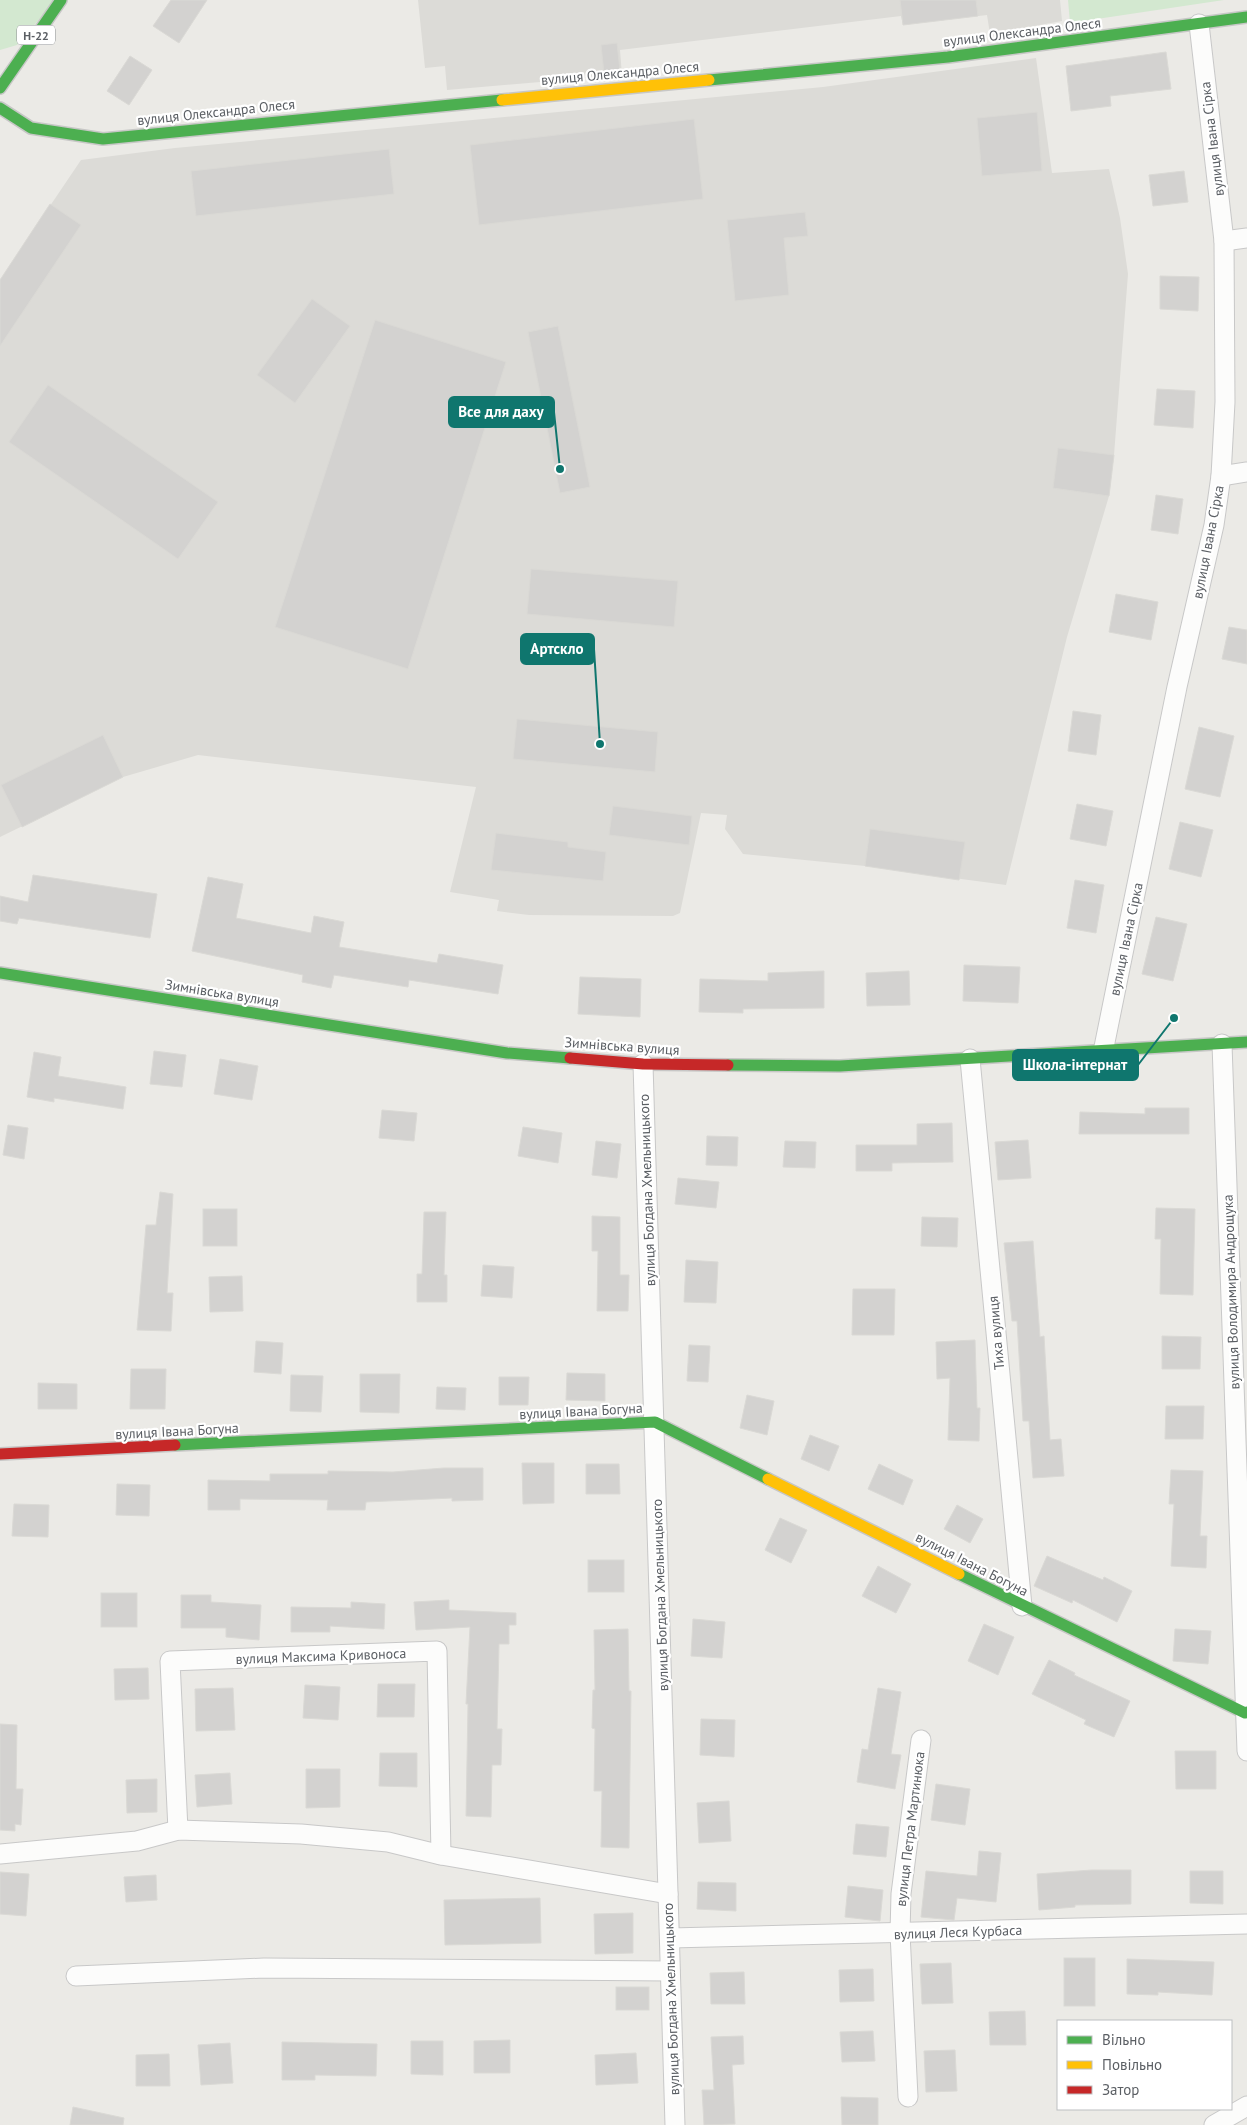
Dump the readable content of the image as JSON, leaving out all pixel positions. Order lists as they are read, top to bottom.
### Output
{
  "streets": {
    "street": [
      "вулиця Олександра Олеся",
      "Н-22",
      "вулиця Івана Сірка",
      "Зимнівська вулиця",
      "вулиця Богдана Хмельницького",
      "вулиця Володимира Андрощука",
      "Тиха вулиця",
      "вулиця Івана Богуна",
      "вулиця Максима Кривоноса",
      "вулиця Петра Мартинюка",
      "вулиця Леся Курбаса"
    ]
  },
  "crossings": [
    ["вулиця Олександра Олеся", "вулиця Івана Сірка"],
    ["вулиця Івана Сірка", "Зимнівська вулиця"],
    ["Зимнівська вулиця", "вулиця Богдана Хмельницького"],
    ["Зимнівська вулиця", "вулиця Володимира Андрощука"],
    ["Зимнівська вулиця", "Тиха вулиця"],
    ["вулиця Богдана Хмельницького", "вулиця Івана Богуна"],
    ["вулиця Богдана Хмельницького", "вулиця Леся Курбаса"],
    ["вулиця Володимира Андрощука", "вулиця Івана Богуна"],
    ["Тиха вулиця", "вулиця Івана Богуна"],
    ["вулиця Петра Мартинюка", "вулиця Леся Курбаса"]
  ],
  "places": ["Все для даху", "Артскло", "Школа-інтернат"],
  "legend": ["Вільно", "Повільно", "Затор"]
}
